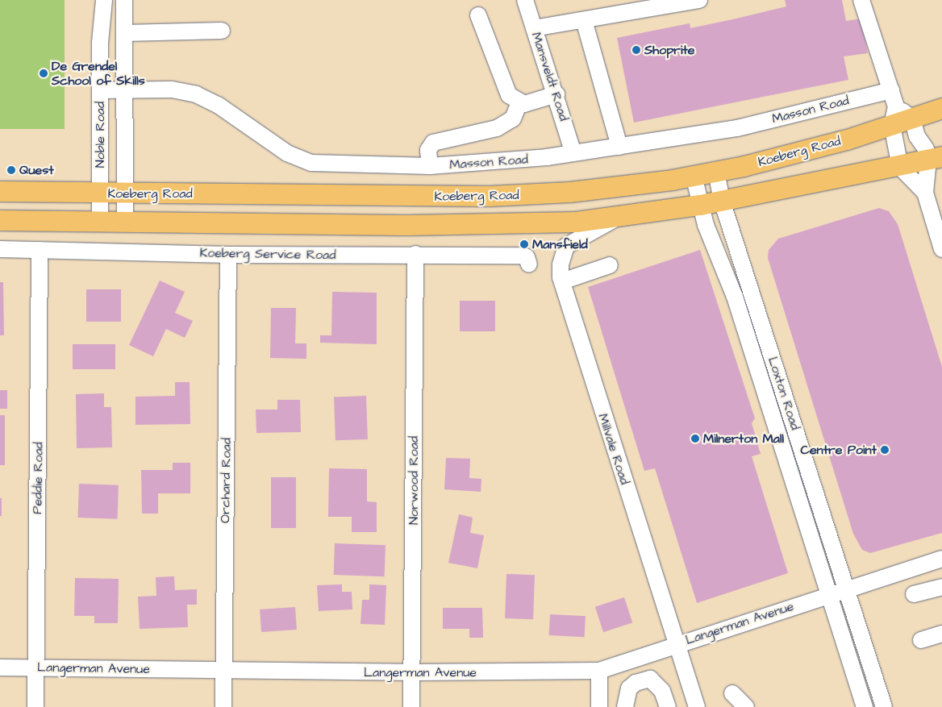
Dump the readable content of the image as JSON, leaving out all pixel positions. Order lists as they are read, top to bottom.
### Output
{
  "streets": {
    "main road": ["Koeberg Road"],
    "street": [
      "Mansveldt Road",
      "Masson Road",
      "Noble Road",
      "Koeberg Service Road",
      "Loxton Road",
      "Millvale Road",
      "Peddie Road",
      "Orchard Road",
      "Norwood Road",
      "Langerman Avenue"
    ]
  },
  "crossings": [
    ["Mansveldt Road", "Masson Road"],
    ["Masson Road", "Noble Road"],
    ["Noble Road", "Koeberg Road"],
    ["Koeberg Road", "Loxton Road"],
    ["Koeberg Service Road", "Peddie Road"],
    ["Koeberg Service Road", "Orchard Road"],
    ["Koeberg Service Road", "Norwood Road"],
    ["Loxton Road", "Langerman Avenue"],
    ["Millvale Road", "Langerman Avenue"],
    ["Peddie Road", "Langerman Avenue"],
    ["Orchard Road", "Langerman Avenue"],
    ["Norwood Road", "Langerman Avenue"]
  ],
  "places": [
    "Shoprite",
    "De Grendel School of Skills",
    "Quest",
    "Mansfield",
    "Milnerton Mall",
    "Centre Point"
  ]
}
